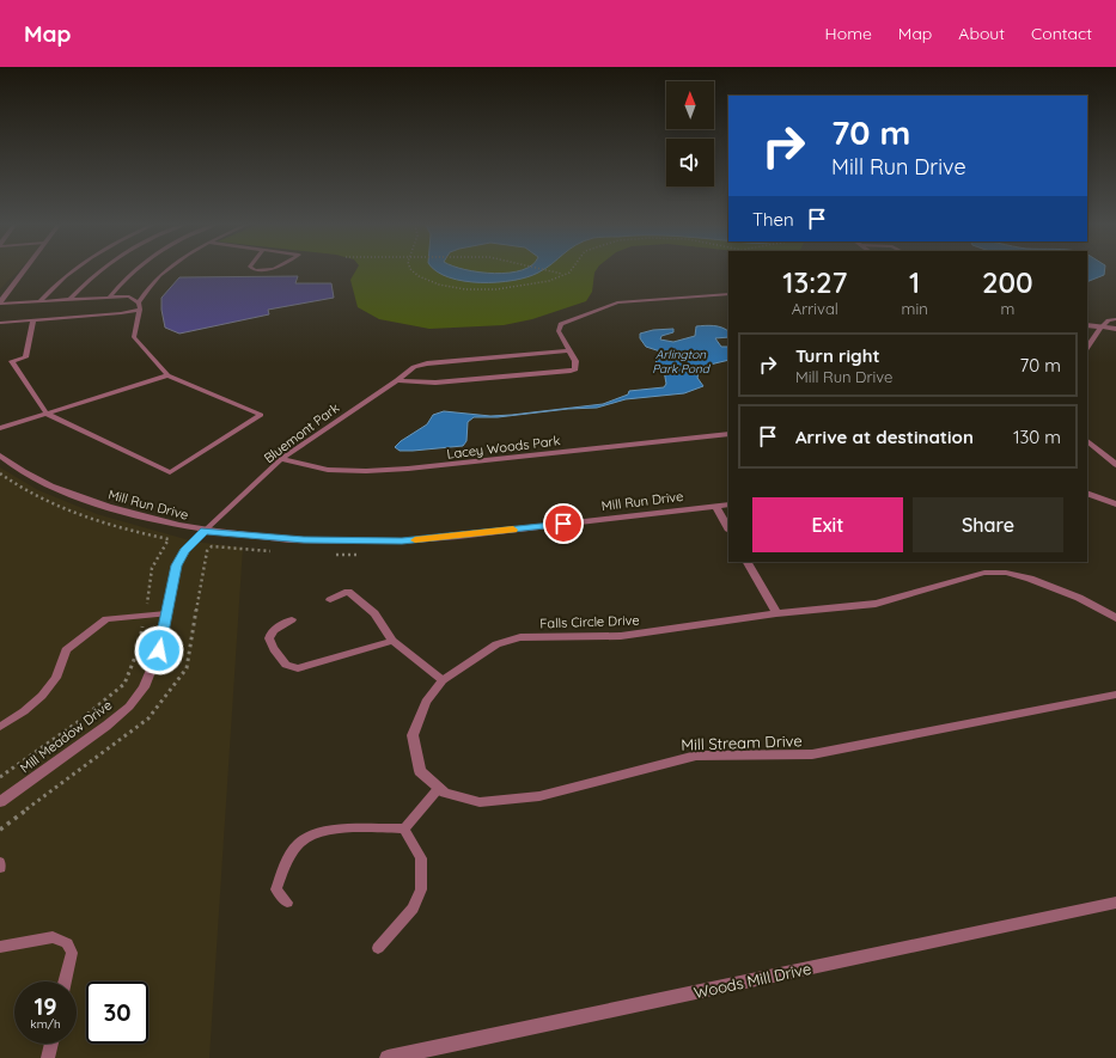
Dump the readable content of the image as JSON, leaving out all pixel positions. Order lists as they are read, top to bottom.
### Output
{
  "streets": {
    "street": [
      "Mill Run Drive",
      "Falls Circle Drive",
      "Mill Meadow Drive",
      "Mill Stream Drive",
      "Woods Mill Drive"
    ],
    "lane": ["Bluemont Park", "Lacey Woods Park"]
  },
  "crossings": [
    ["Bluemont Park", "Lacey Woods Park"],
    ["Bluemont Park", "Mill Run Drive"],
    ["Bluemont Park", "Mill Meadow Drive"],
    ["Mill Run Drive", "Mill Meadow Drive"],
    ["Falls Circle Drive", "Mill Stream Drive"]
  ],
  "water": ["Arlington Park Pond"],
  "north": "top",
  "page": {
    "header": "Map",
    "nav": [
      "Home",
      "Map",
      "About",
      "Contact"
    ],
    "turn": ["70 m", "Mill Run Drive"],
    "then": "Then",
    "eta": [
      "13:27",
      "Arrival",
      "1",
      "min",
      "200",
      "m"
    ],
    "list": [
      {
        "name": "Turn right",
        "note": "Mill Run Drive",
        "value": "70 m"
      },
      {
        "name": "Arrive at destination",
        "value": "130 m"
      }
    ],
    "buttons": ["Exit", "Share"],
    "speed": "19 km/h",
    "limit": "30"
  }
}
